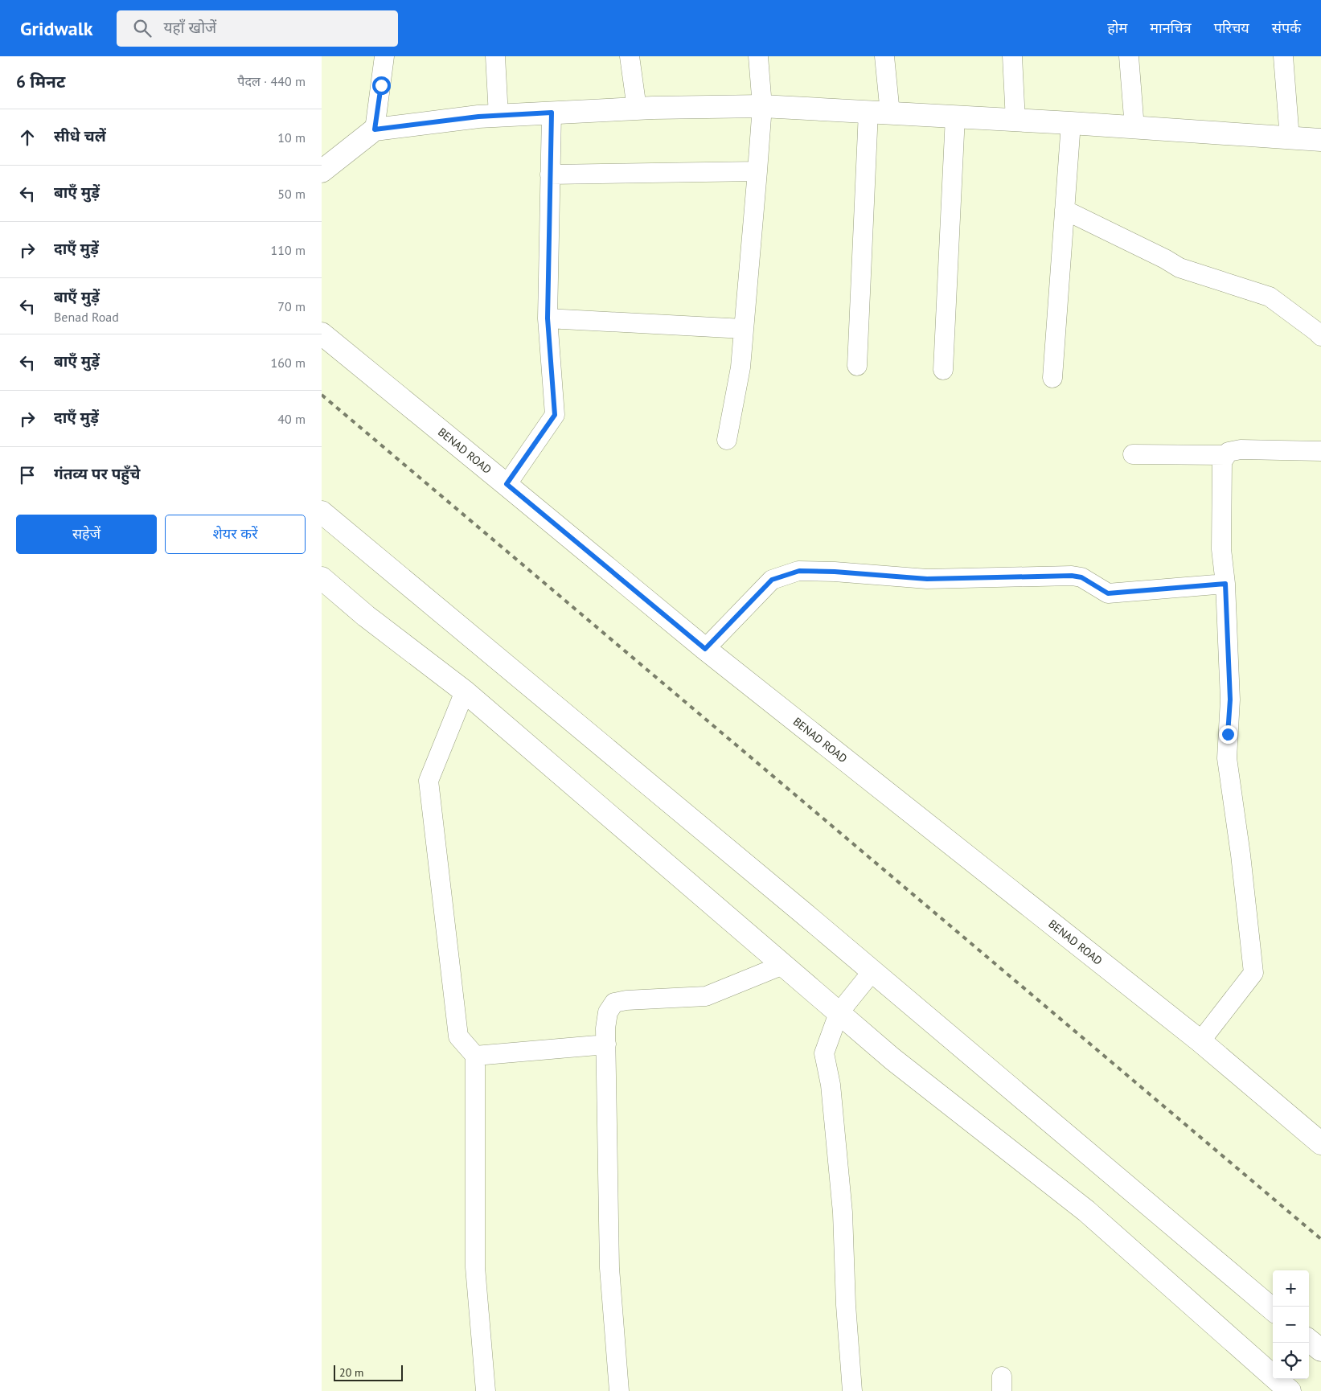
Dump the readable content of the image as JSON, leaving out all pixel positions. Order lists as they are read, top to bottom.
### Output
{
  "streets": {
    "street": ["BENAD ROAD"]
  },
  "scale_bar": "20 m",
  "page": {
    "header": "Gridwalk",
    "search": "यहाँ खोजें",
    "nav": [
      "होम",
      "मानचित्र",
      "परिचय",
      "संपर्क"
    ],
    "heading": ["6 मिनट", "पैदल · 440 m"],
    "list": [
      ["सीधे चलें", "10 m"],
      ["बाएँ मुड़ें", "50 m"],
      ["दाएँ मुड़ें", "110 m"],
      ["बाएँ मुड़ें", "Benad Road", "70 m"],
      ["बाएँ मुड़ें", "160 m"],
      ["दाएँ मुड़ें", "40 m"],
      "गंतव्य पर पहुँचे"
    ],
    "buttons": ["सहेजें", "शेयर करें"],
    "map_buttons": ["+", "−"],
    "scale": "20 m"
  }
}
